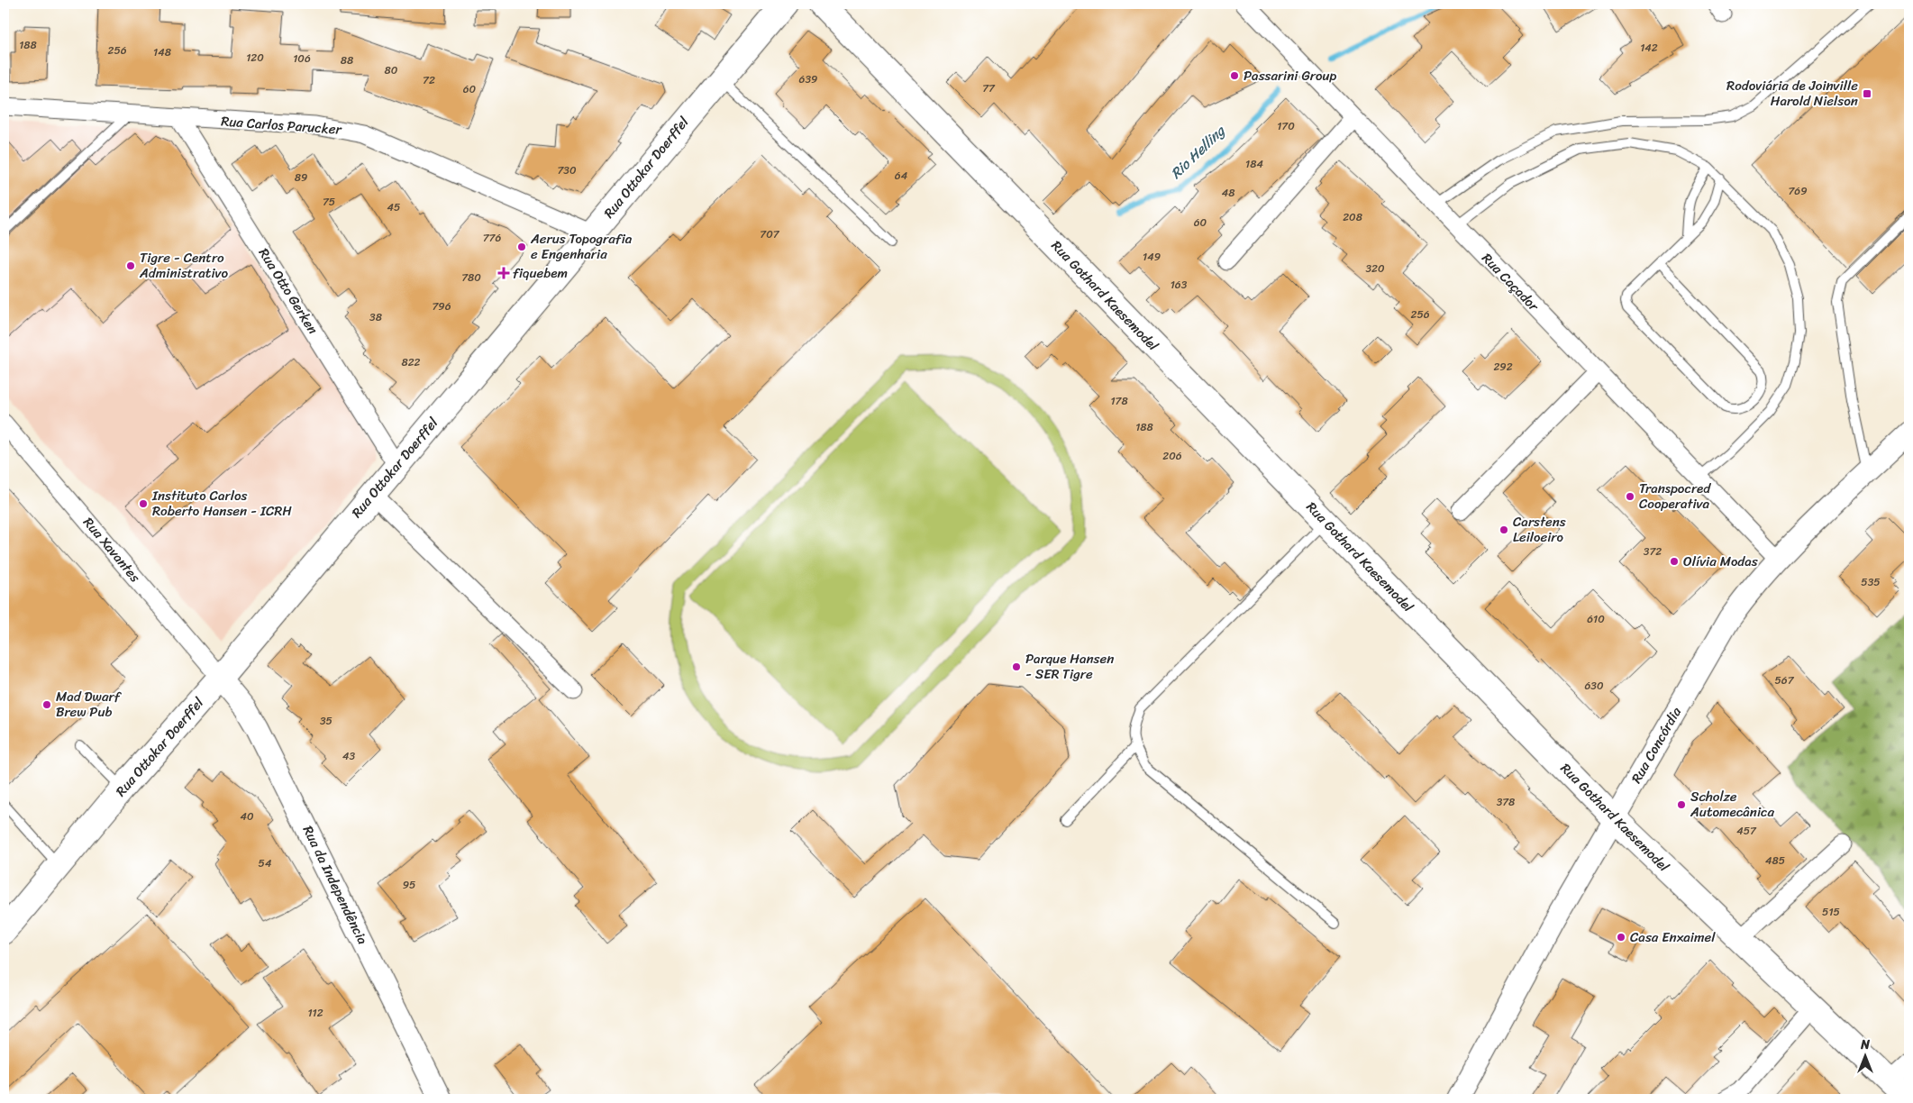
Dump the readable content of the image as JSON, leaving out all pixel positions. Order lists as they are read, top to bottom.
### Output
{
  "streets": {
    "main road": ["Rua Ottokar Doerffel", "Rua Gothard Kaesemodel"],
    "street": [
      "Rua Carlos Parucker",
      "Rua Caçador",
      "Rua Otto Gerken",
      "Rua Xavantes",
      "Rua Concórdia",
      "Rua da Independência"
    ]
  },
  "crossings": [
    ["Rua Carlos Parucker", "Rua Ottokar Doerffel"],
    ["Rua Carlos Parucker", "Rua Otto Gerken"],
    ["Rua Ottokar Doerffel", "Rua Otto Gerken"],
    ["Rua Ottokar Doerffel", "Rua Xavantes"],
    ["Rua Ottokar Doerffel", "Rua da Independência"],
    ["Rua Caçador", "Rua Concórdia"],
    ["Rua Gothard Kaesemodel", "Rua Concórdia"],
    ["Rua Xavantes", "Rua da Independência"]
  ],
  "water": ["Rio Helling"],
  "places": {
    "other": [
      "Passarini Group",
      "Aerus Topografia e Engenharia",
      "Tigre - Centro Administrativo",
      "Transpocred Cooperativa",
      "Instituto Carlos Roberto Hansen - ICRH",
      "Carstens Leiloeiro",
      "Olívia Modas",
      "Parque Hansen - SER Tigre",
      "Mad Dwarf Brew Pub",
      "Scholze Automecânica",
      "Casa Enxaimel"
    ],
    "transit": ["Rodoviária de Joinville Harold Nielson"],
    "health": ["fiquebem"]
  },
  "house_numbers": [
    "188",
    "142",
    "256",
    "148",
    "120",
    "106",
    "88",
    "80",
    "639",
    "72",
    "77",
    "60",
    "170",
    "184",
    "730",
    "64",
    "89",
    "769",
    "48",
    "75",
    "45",
    "208",
    "60",
    "707",
    "776",
    "149",
    "320",
    "780",
    "163",
    "796",
    "256",
    "38",
    "822",
    "292",
    "178",
    "188",
    "206",
    "372",
    "535",
    "610",
    "567",
    "630",
    "35",
    "43",
    "378",
    "40",
    "457",
    "485",
    "54",
    "95",
    "515",
    "112"
  ],
  "north": "top"
}
